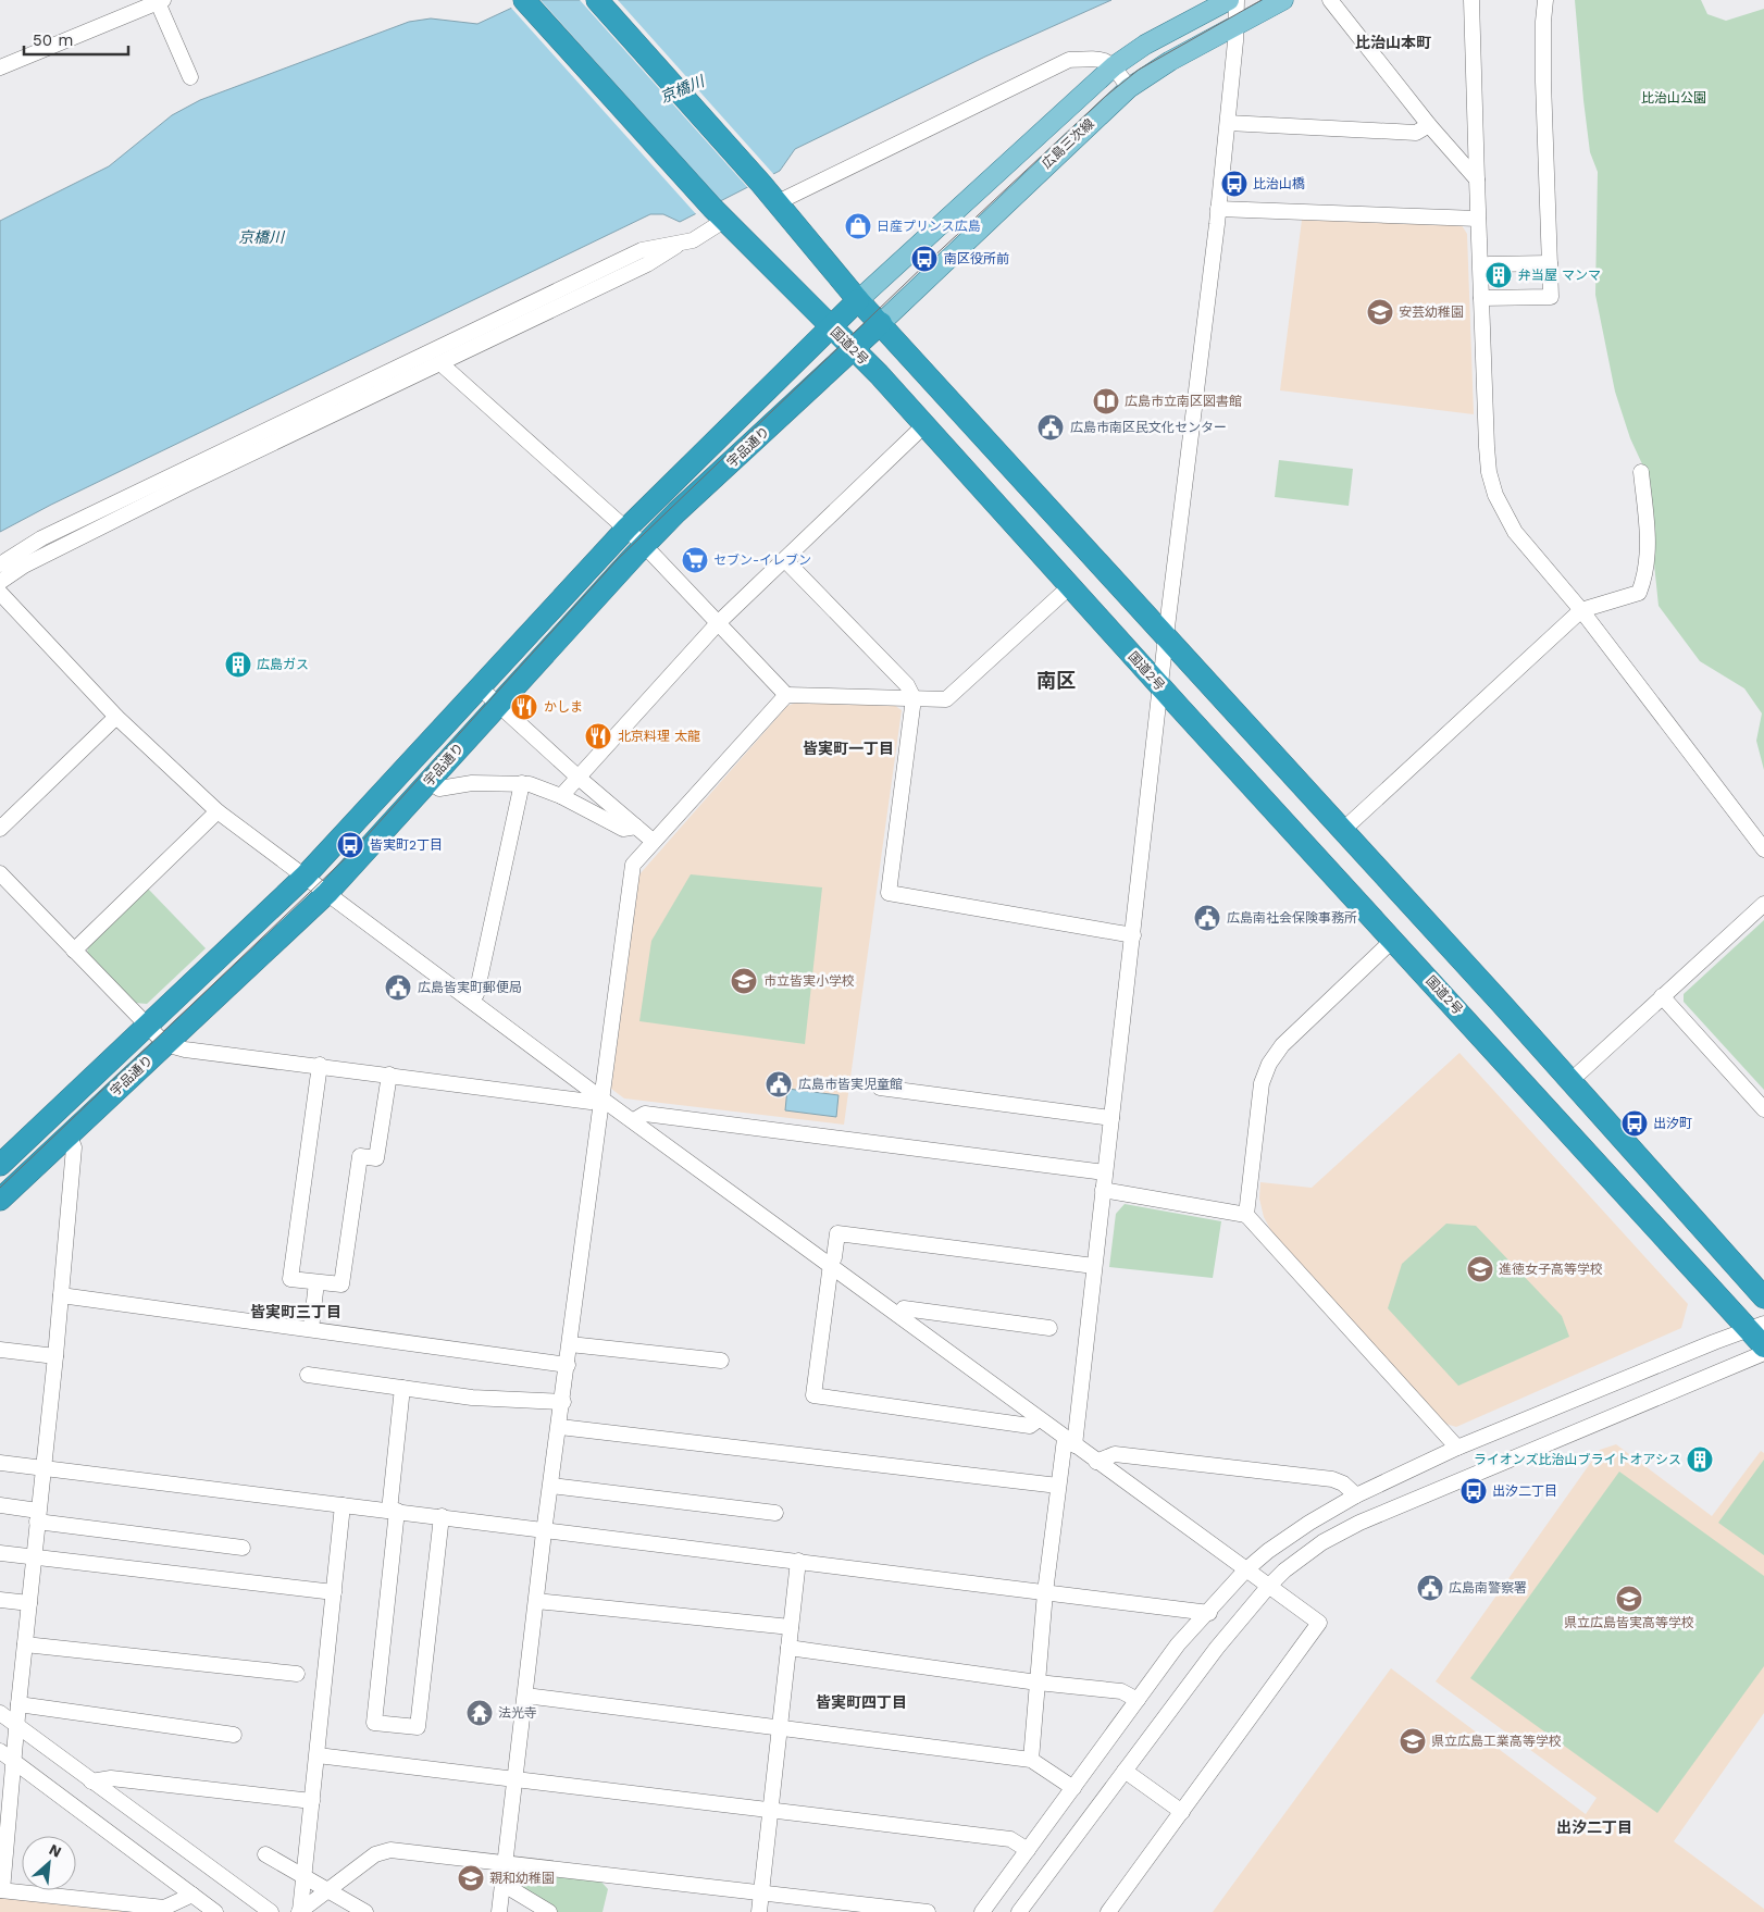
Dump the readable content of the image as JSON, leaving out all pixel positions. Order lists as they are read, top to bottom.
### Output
{
  "streets": {
    "highway": ["国道2号", "宇品通り"],
    "main road": ["広島三次線"]
  },
  "crossings": [
    ["広島三次線", "宇品通り"],
    ["国道2号", "宇品通り"]
  ],
  "districts": [
    "比治山本町",
    "南区",
    "皆実町一丁目",
    "皆実町三丁目",
    "皆実町四丁目",
    "出汐二丁目"
  ],
  "water": ["京橋川"],
  "parks": ["比治山公園"],
  "places": {
    "bus stop": [
      "比治山橋",
      "南区役所前",
      "皆実町2丁目",
      "出汐町",
      "出汐二丁目"
    ],
    "shop": ["日産プリンス広島"],
    "building": ["弁当屋 マンマ", "広島ガス", "ライオンズ比治山ブライトオアシス"],
    "school or university": [
      "安芸幼稚園",
      "市立皆実小学校",
      "進徳女子高等学校",
      "県立広島皆実高等学校",
      "県立広島工業高等学校",
      "親和幼稚園"
    ],
    "library": ["広島市立南区図書館"],
    "public building": [
      "広島市南区民文化センター",
      "広島南社会保険事務所",
      "広島皆実町郵便局",
      "広島市皆実児童館",
      "広島南警察署"
    ],
    "supermarket": ["セブン-イレブン"],
    "restaurant": ["かしま", "北京料理 太龍"],
    "temple": ["法光寺"]
  },
  "scale_bar": "50 m",
  "north": "top right"
}
